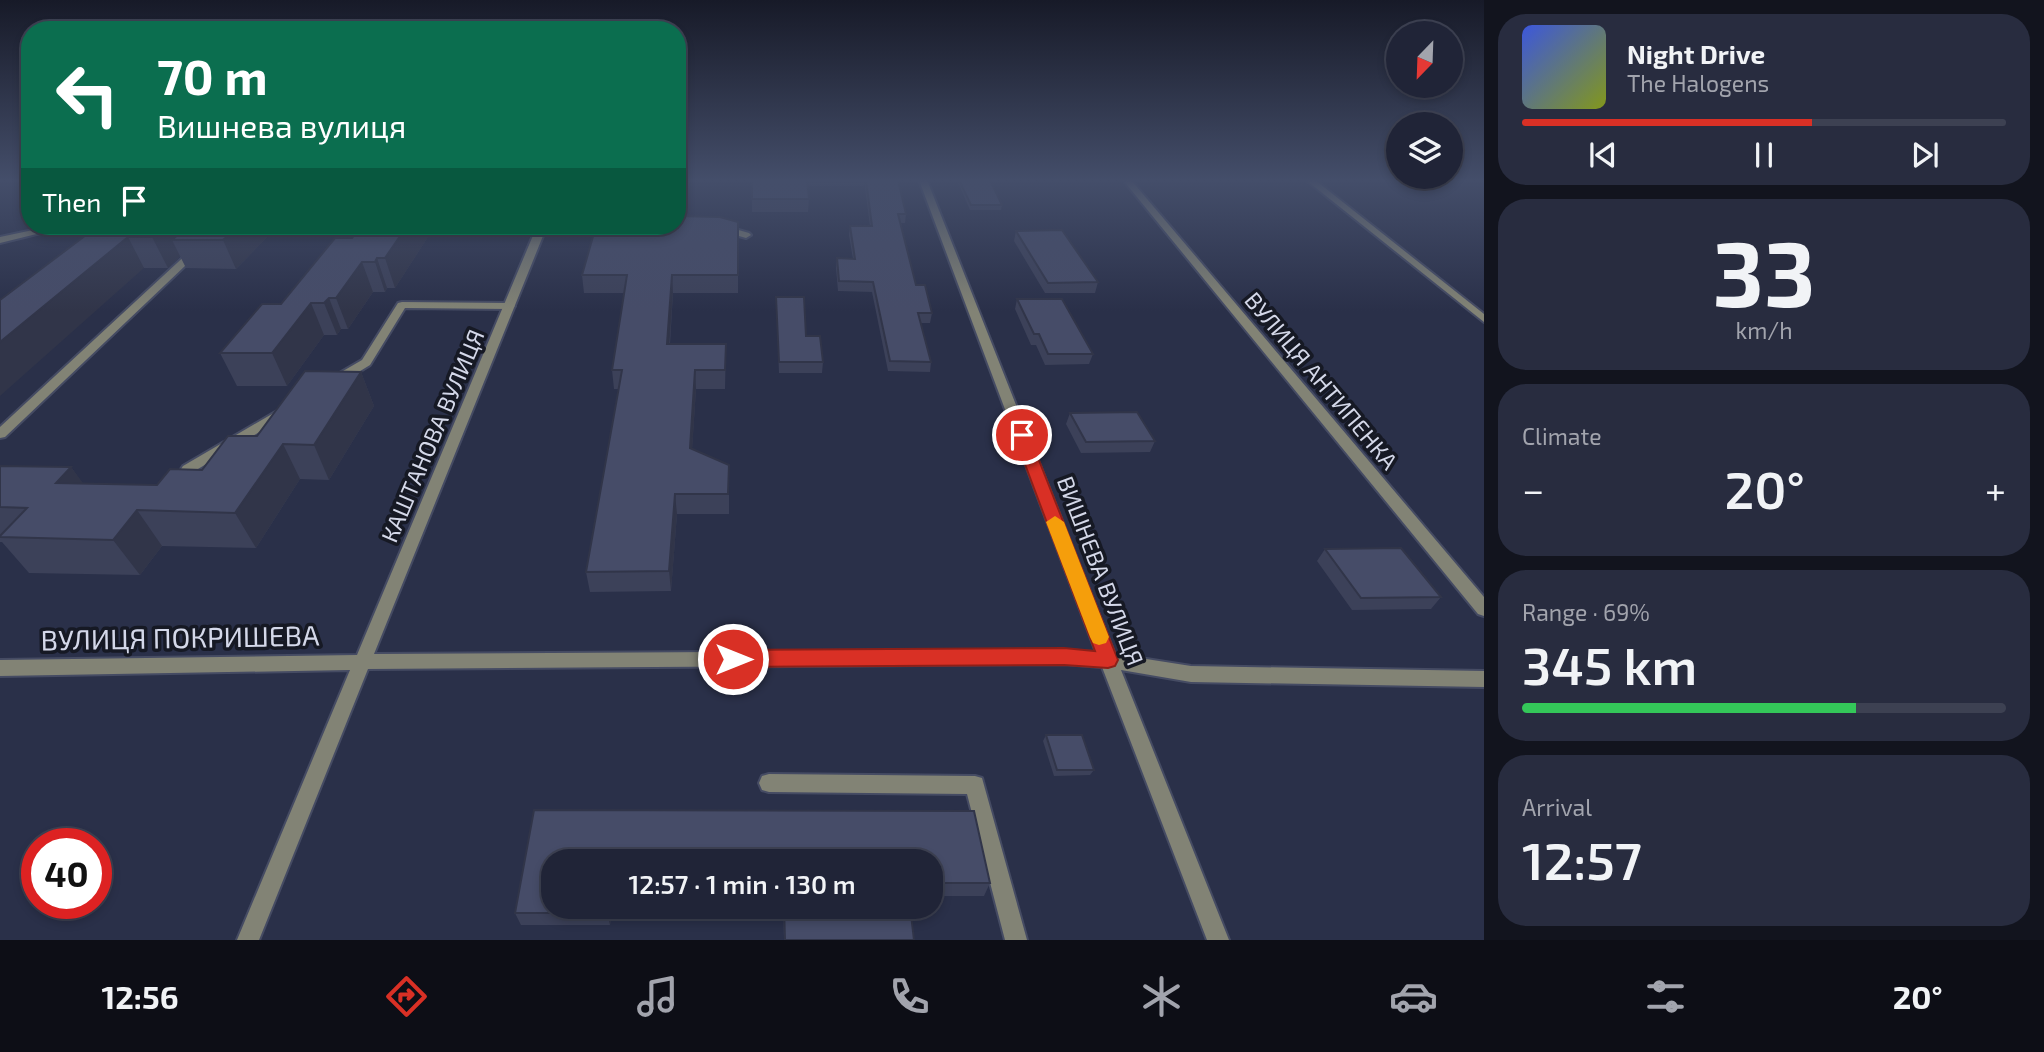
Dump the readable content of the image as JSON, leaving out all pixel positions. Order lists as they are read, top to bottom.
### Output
{
  "streets": {
    "street": [
      "ВУЛИЦЯ АНТИПЕНКА",
      "КАШТАНОВА ВУЛИЦЯ",
      "ВИШНЕВА ВУЛИЦЯ",
      "ВУЛИЦЯ ПОКРИШЕВА"
    ]
  },
  "crossings": [
    ["КАШТАНОВА ВУЛИЦЯ", "ВУЛИЦЯ ПОКРИШЕВА"],
    ["ВИШНЕВА ВУЛИЦЯ", "ВУЛИЦЯ ПОКРИШЕВА"]
  ],
  "north": "bottom left",
  "page": {
    "turn": ["70 m", "Вишнева вулиця"],
    "song": ["Night Drive", "The Halogens"],
    "then": "Then",
    "tile": [
      ["33", "km/h"],
      "Climate",
      ["Range · 69%", "345 km"],
      ["Arrival", "12:57"]
    ],
    "heat": ["−", "20°", "+"],
    "limit": "40",
    "trip": "12:57 · 1 min · 130 m",
    "tabs": ["12:56", "20°"]
  }
}
